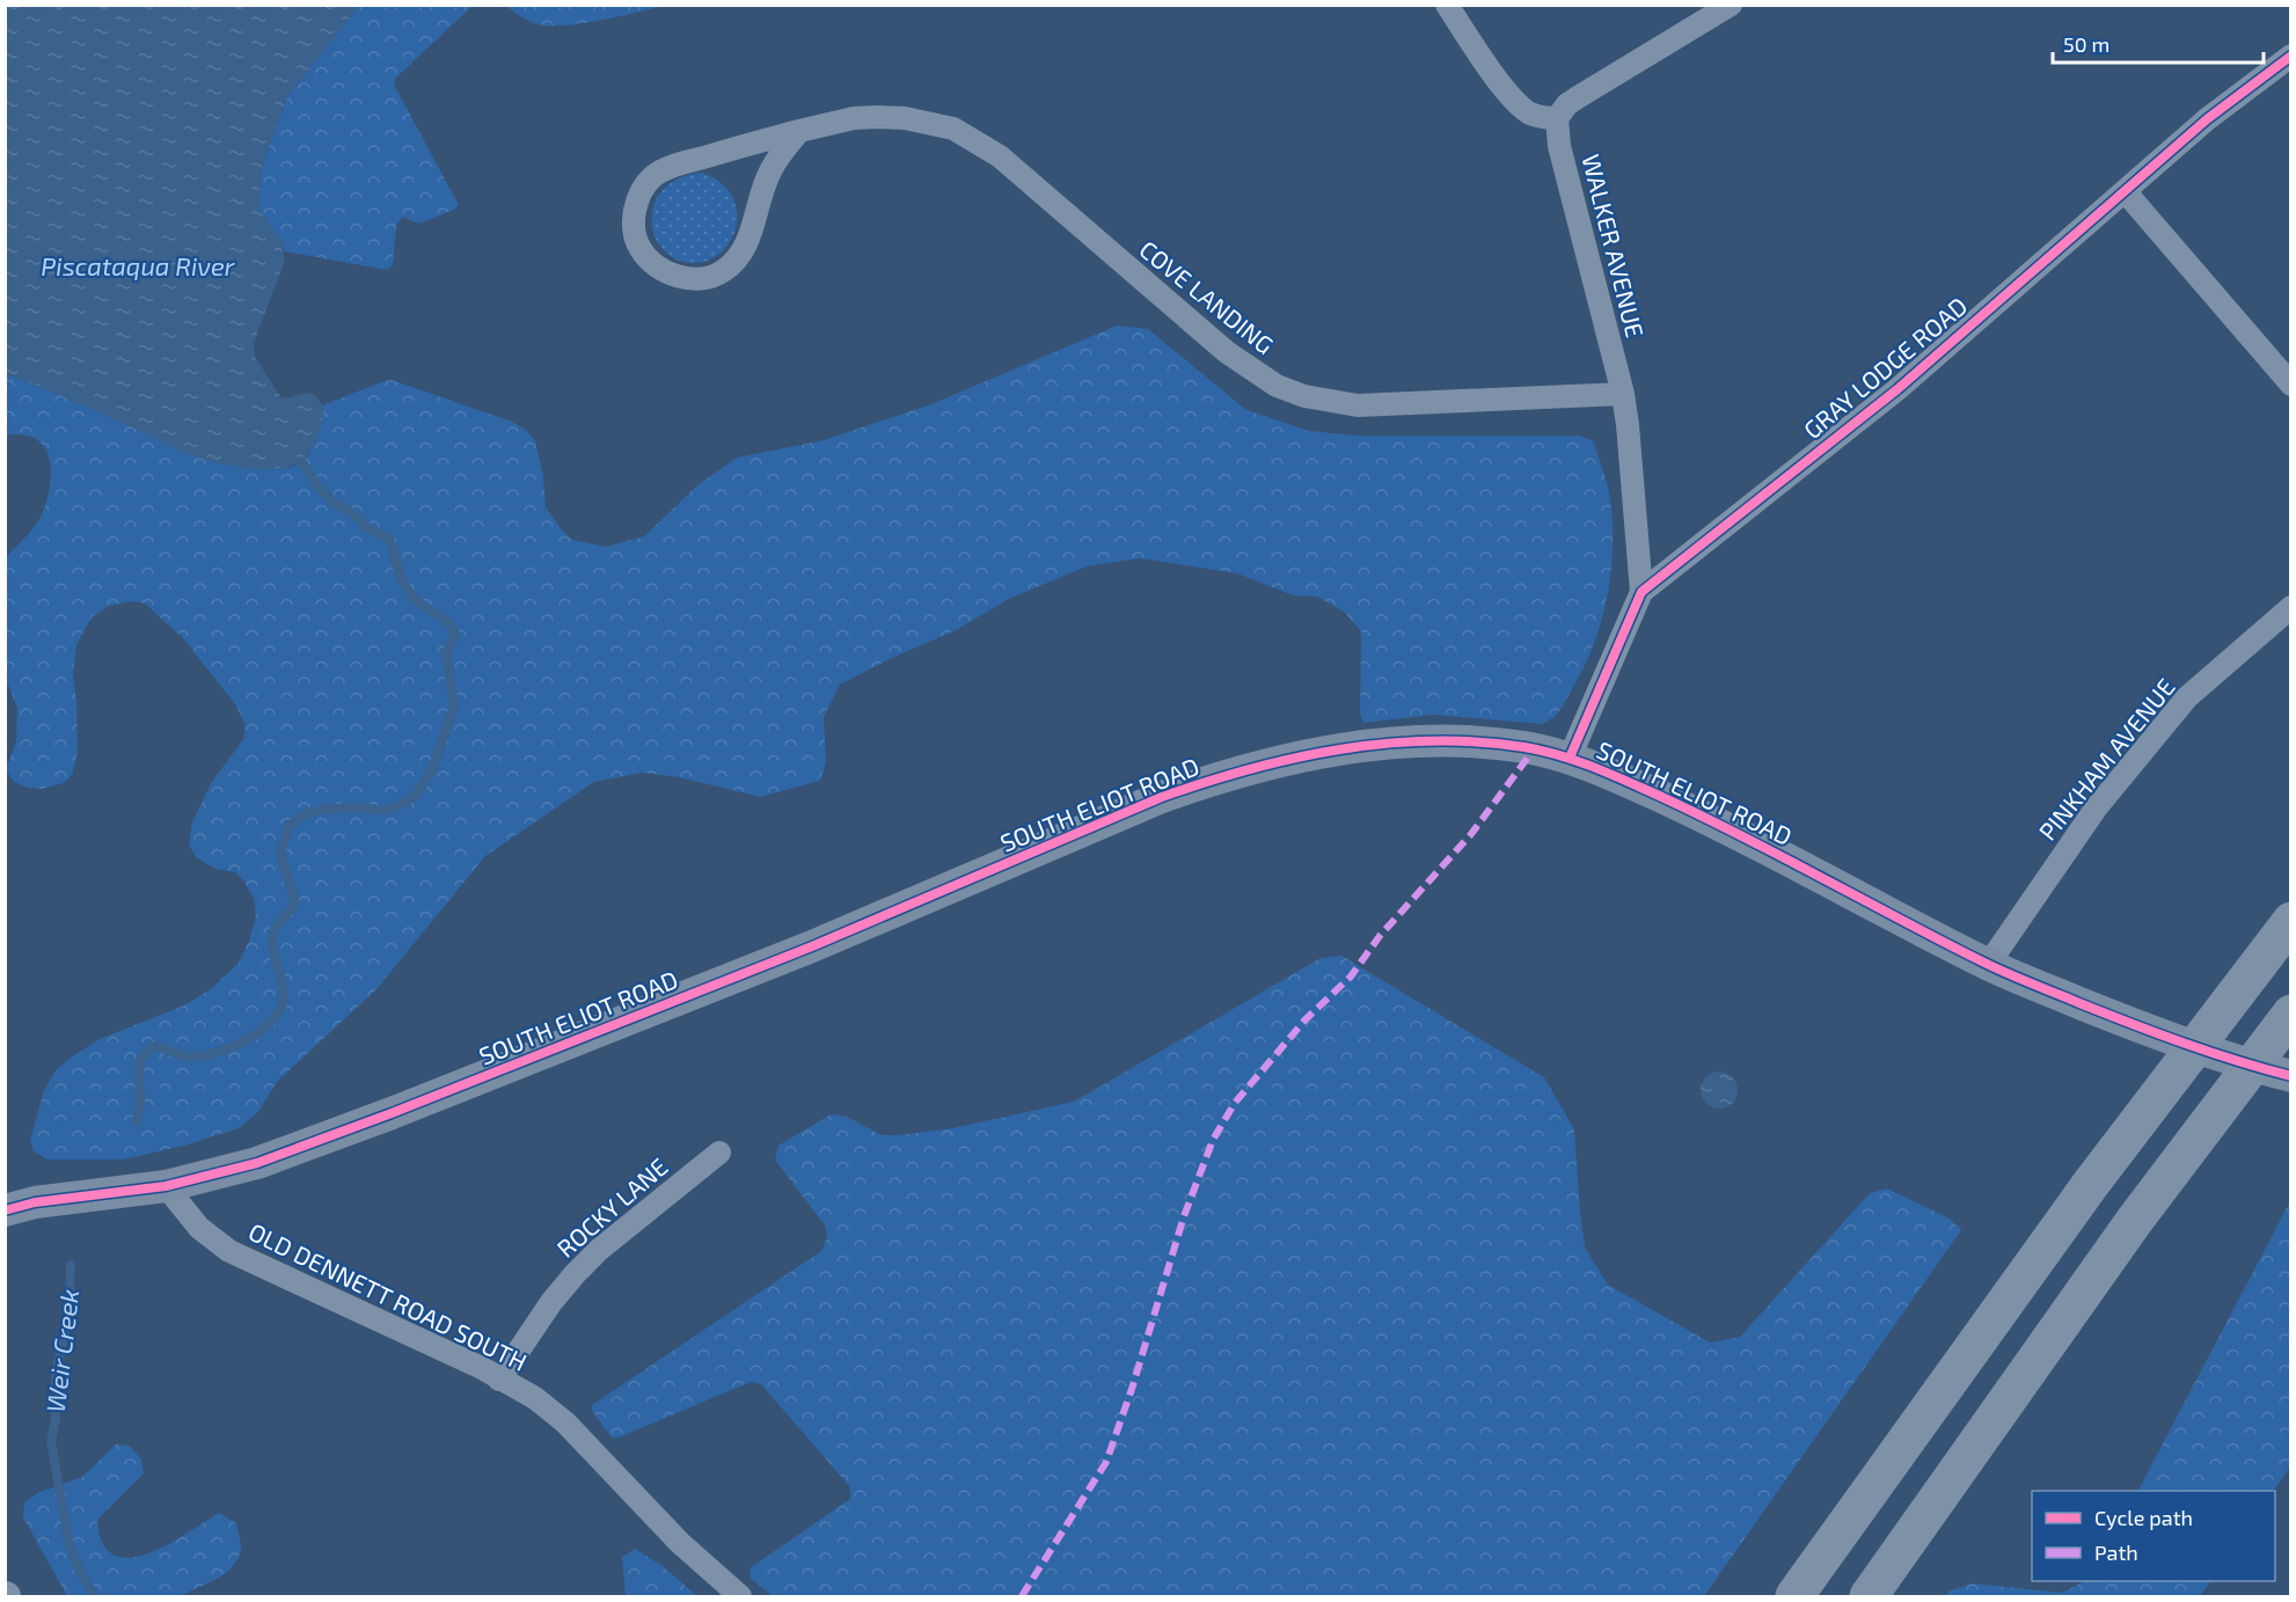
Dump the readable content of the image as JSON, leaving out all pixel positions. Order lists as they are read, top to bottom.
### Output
{
  "streets": {
    "main road": ["SOUTH ELIOT ROAD"],
    "street": [
      "WALKER AVENUE",
      "COVE LANDING",
      "GRAY LODGE ROAD",
      "PINKHAM AVENUE",
      "ROCKY LANE",
      "OLD DENNETT ROAD SOUTH"
    ]
  },
  "crossings": [
    ["WALKER AVENUE", "COVE LANDING"],
    ["WALKER AVENUE", "GRAY LODGE ROAD"],
    ["GRAY LODGE ROAD", "SOUTH ELIOT ROAD"],
    ["PINKHAM AVENUE", "SOUTH ELIOT ROAD"],
    ["SOUTH ELIOT ROAD", "OLD DENNETT ROAD SOUTH"],
    ["ROCKY LANE", "OLD DENNETT ROAD SOUTH"]
  ],
  "water": ["Piscataqua River", "Weir Creek"],
  "legend": ["Cycle path", "Path"],
  "scale_bar": "50 m"
}
